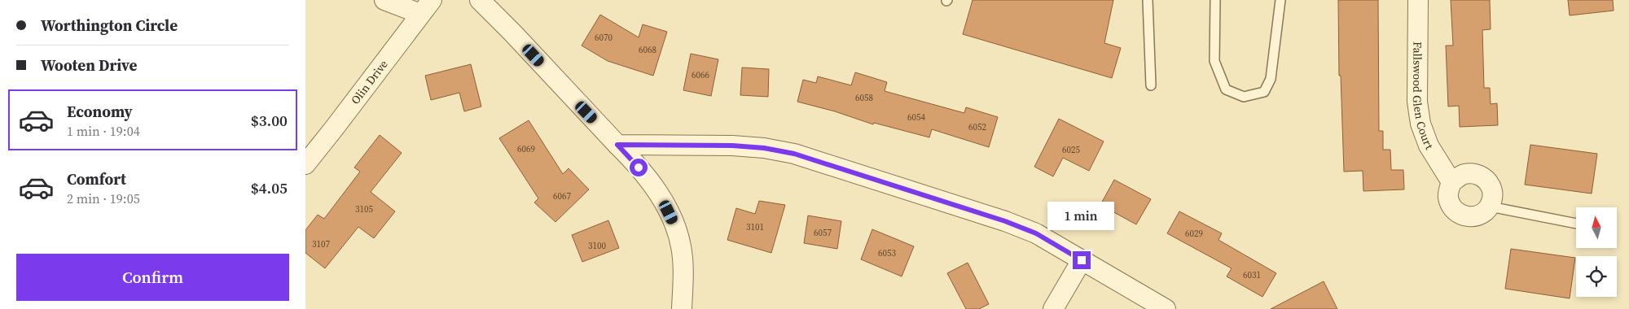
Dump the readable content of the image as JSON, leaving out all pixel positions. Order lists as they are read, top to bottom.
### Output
{
  "streets": {
    "street": ["Olin Drive", "Fallswood Glen Court"]
  },
  "house_numbers": [
    "6070",
    "6068",
    "6066",
    "6058",
    "6054",
    "6052",
    "6069",
    "6025",
    "6067",
    "3105",
    "3101",
    "6057",
    "6029",
    "3107",
    "3100",
    "6053",
    "6031"
  ],
  "north": "top",
  "page": {
    "banner": ["Worthington Circle", "Wooten Drive"],
    "list": [
      {
        "name": "Economy",
        "note": "1 min · 19:04",
        "value": "$3.00"
      },
      {
        "name": "Comfort",
        "note": "2 min · 19:05",
        "value": "$4.05"
      }
    ],
    "bubble": "1 min",
    "buttons": "Confirm"
  }
}
